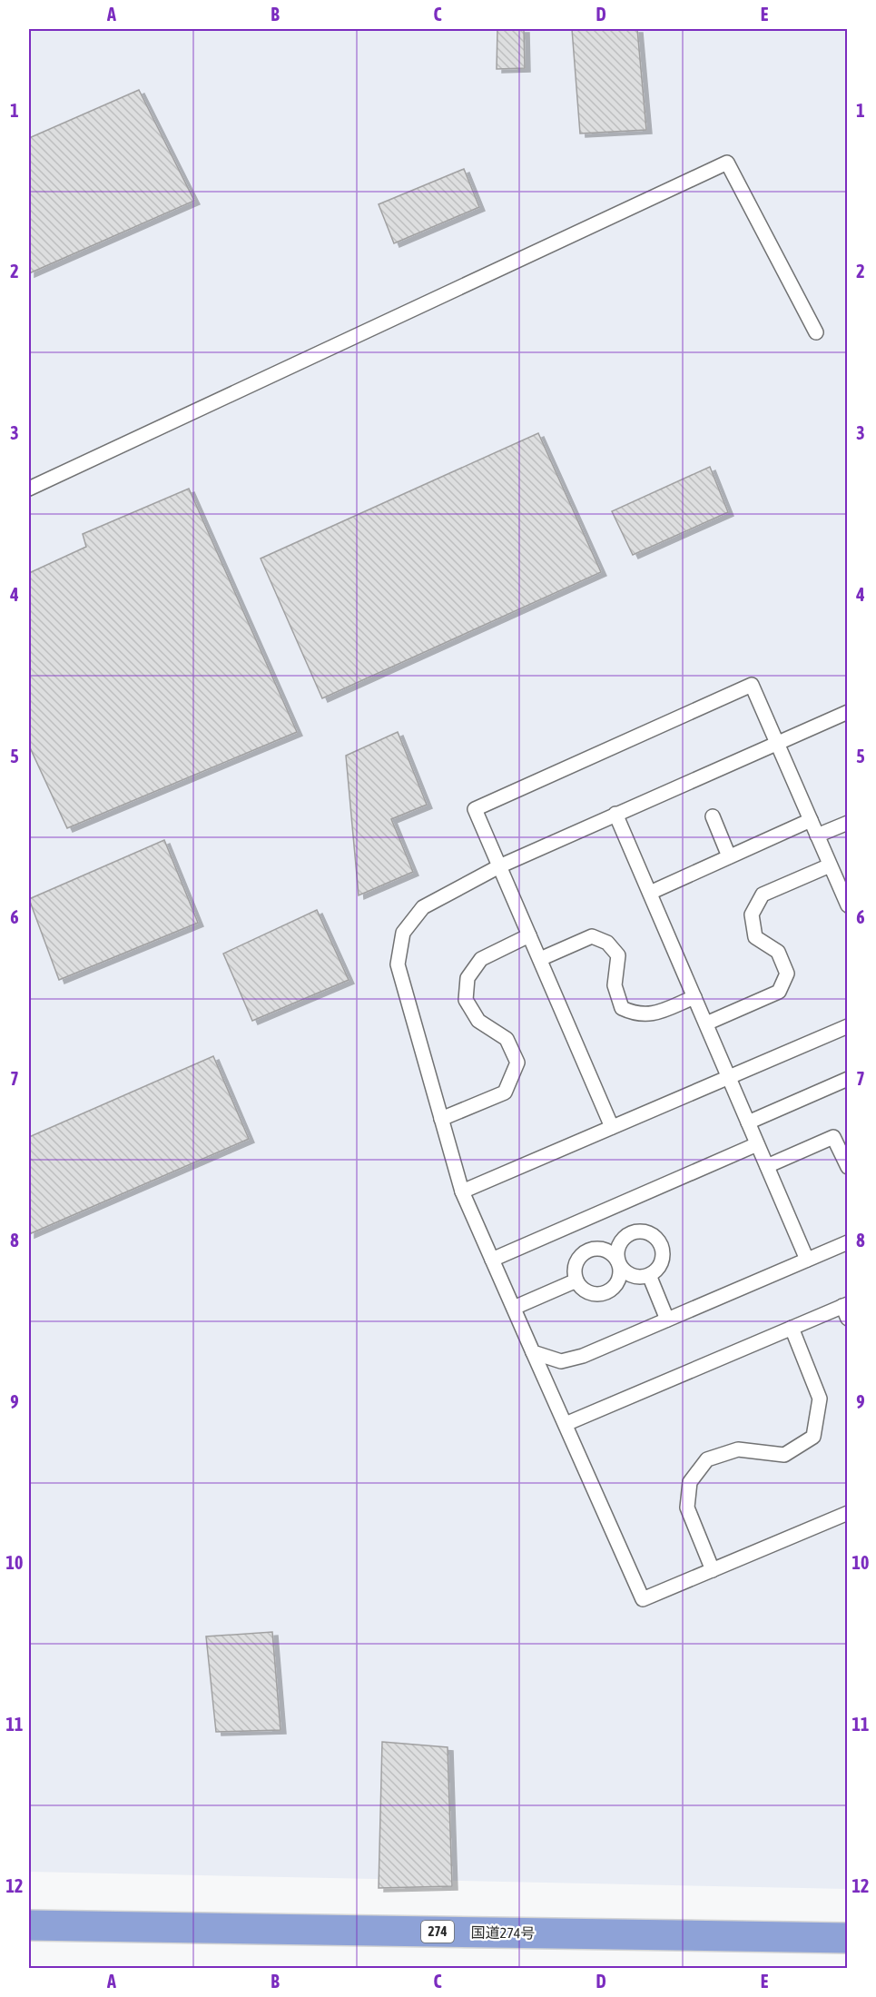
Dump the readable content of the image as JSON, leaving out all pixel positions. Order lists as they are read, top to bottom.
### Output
{
  "streets": {
    "highway": ["274", "国道274号"]
  },
  "grid": {
    "columns": [
      "A",
      "B",
      "C",
      "D",
      "E"
    ],
    "rows": [
      "1",
      "2",
      "3",
      "4",
      "5",
      "6",
      "7",
      "8",
      "9",
      "10",
      "11",
      "12"
    ]
  }
}
